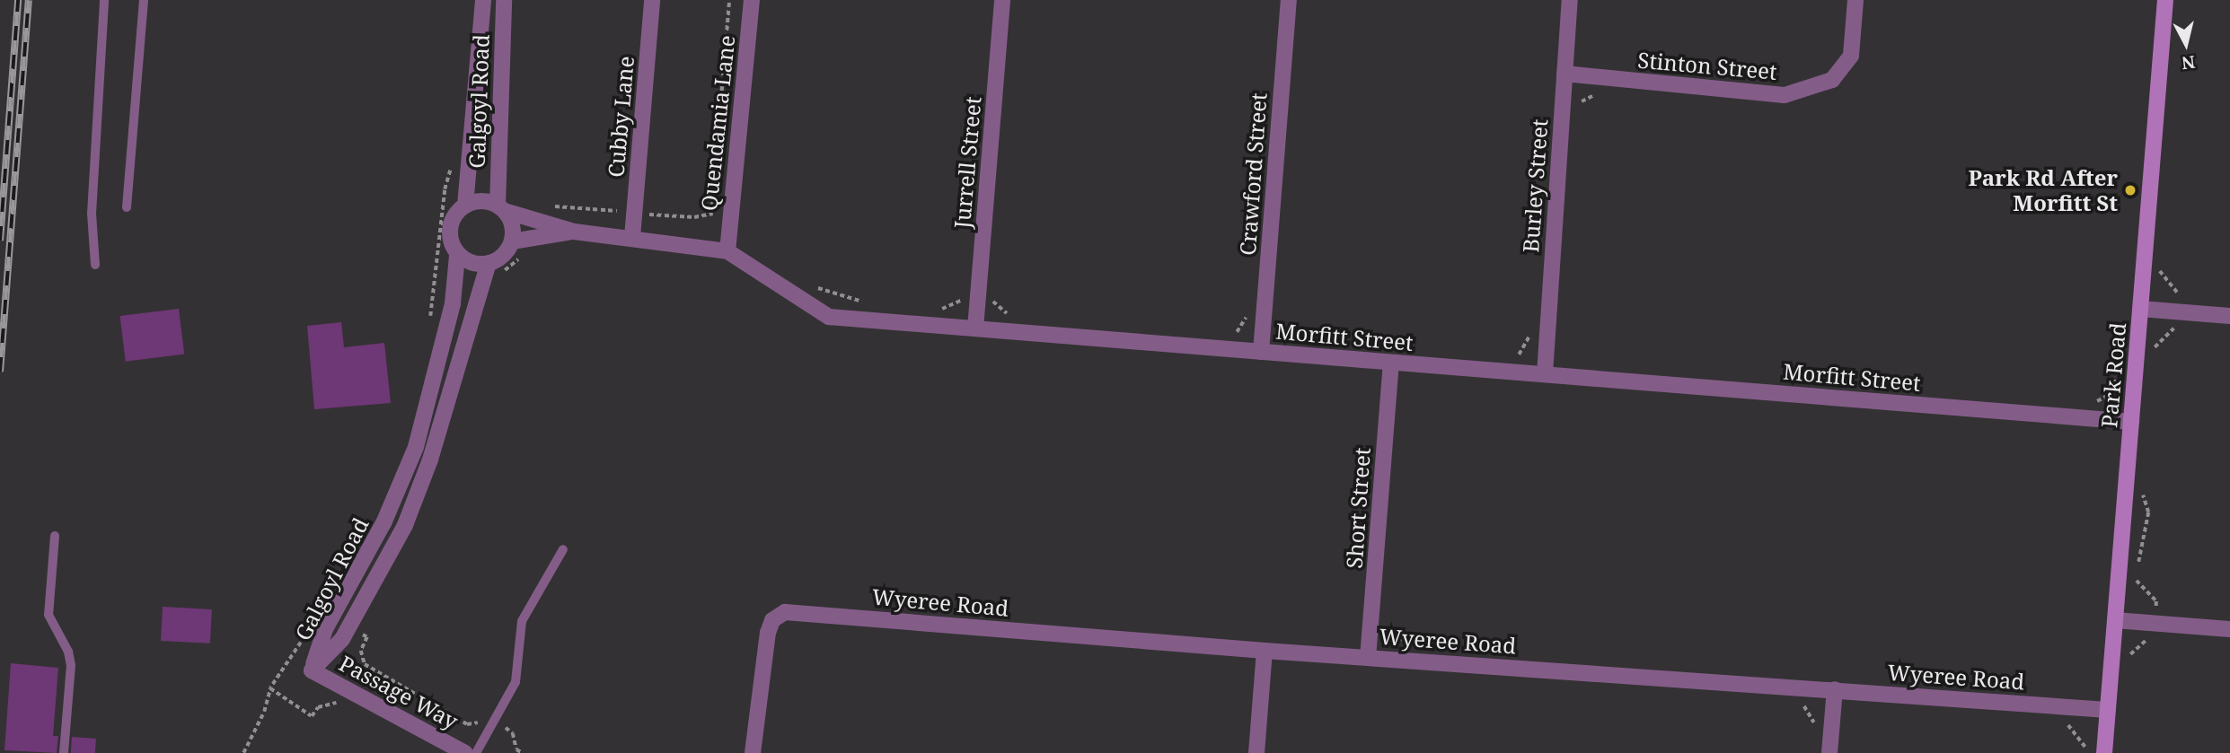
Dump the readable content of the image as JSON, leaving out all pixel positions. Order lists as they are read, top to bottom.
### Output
{
  "streets": {
    "street": [
      "Stinton Street",
      "Galgoyl Road",
      "Cubby Lane",
      "Quendamia Lane",
      "Jurrell Street",
      "Crawford Street",
      "Burley Street",
      "Morfitt Street",
      "Park Road",
      "Short Street",
      "Wyeree Road",
      "Passage Way"
    ]
  },
  "crossings": [
    ["Stinton Street", "Burley Street"],
    ["Galgoyl Road", "Morfitt Street"],
    ["Galgoyl Road", "Passage Way"],
    ["Cubby Lane", "Morfitt Street"],
    ["Quendamia Lane", "Morfitt Street"],
    ["Jurrell Street", "Morfitt Street"],
    ["Crawford Street", "Morfitt Street"],
    ["Burley Street", "Morfitt Street"],
    ["Morfitt Street", "Park Road"],
    ["Morfitt Street", "Short Street"],
    ["Park Road", "Wyeree Road"],
    ["Short Street", "Wyeree Road"]
  ],
  "places": ["Park Rd After Morfitt St"],
  "north": "bottom"
}
